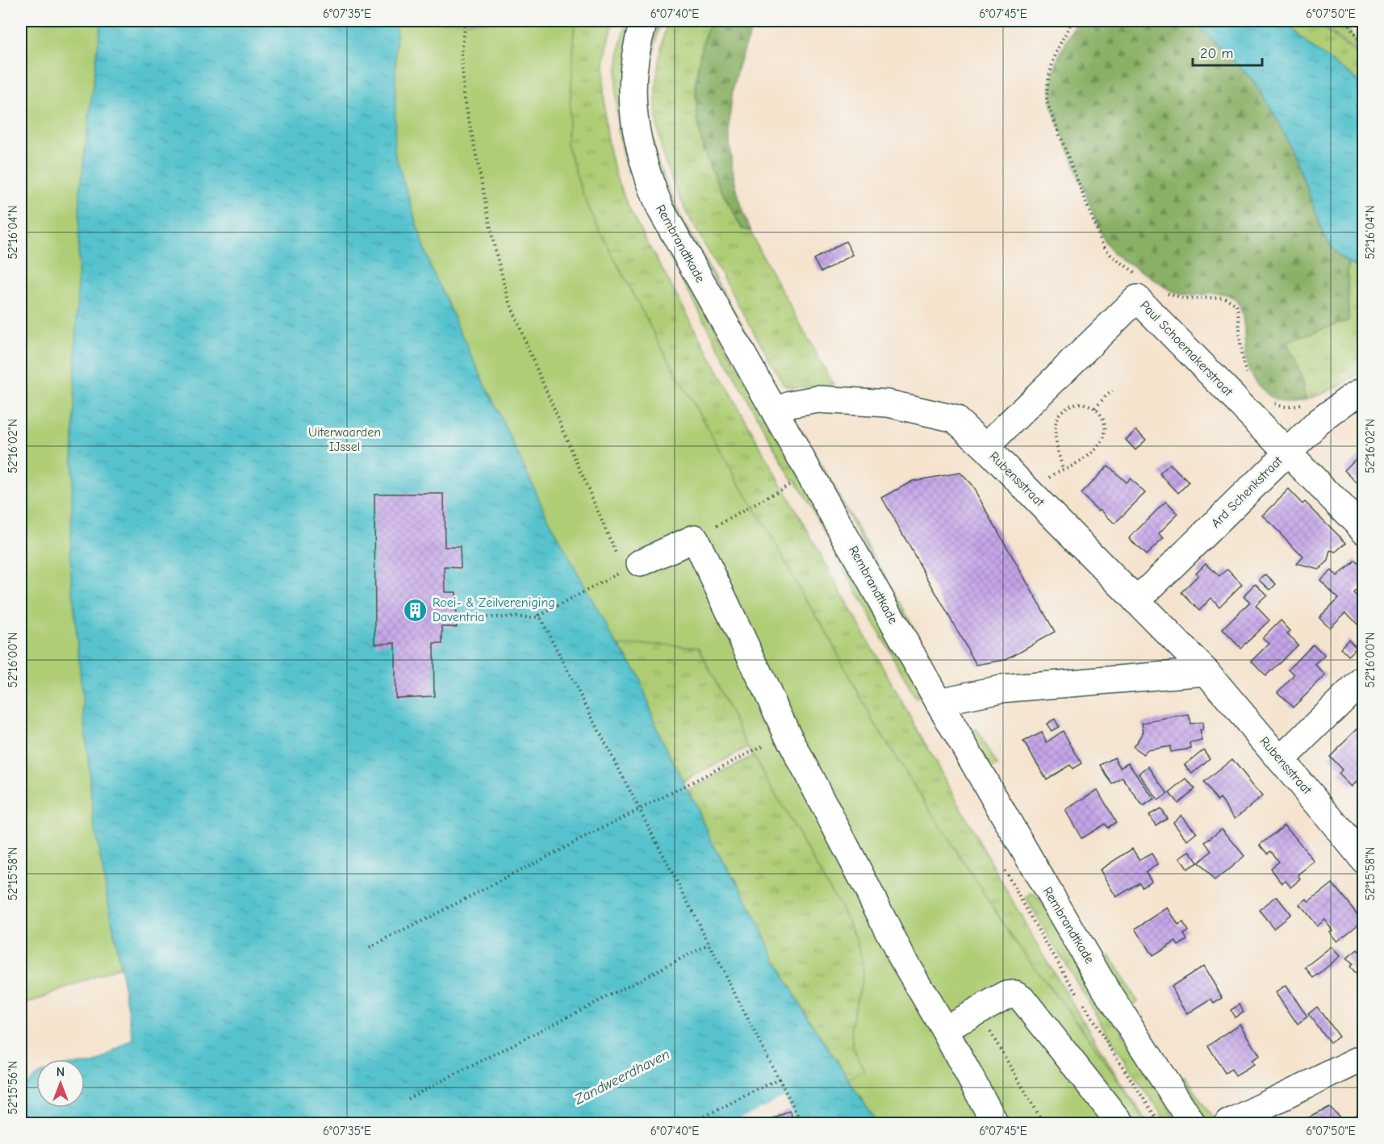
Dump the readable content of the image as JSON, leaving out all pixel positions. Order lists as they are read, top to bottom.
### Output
{
  "streets": {
    "street": [
      "Rembrandtkade",
      "Paul Schoemakerstraat",
      "Rubensstraat",
      "Ard Schenkstraat"
    ]
  },
  "crossings": [
    ["Rembrandtkade", "Rubensstraat"],
    ["Paul Schoemakerstraat", "Rubensstraat"],
    ["Paul Schoemakerstraat", "Ard Schenkstraat"],
    ["Rubensstraat", "Ard Schenkstraat"]
  ],
  "water": ["Zandweerdhaven"],
  "parks": ["Uiterwaarden IJssel"],
  "places": {
    "building": ["Roei- & Zeilvereniging Daventria"]
  },
  "scale_bar": "20 m",
  "north": "top",
  "coordinates": [
    "6°07'35\"E",
    "6°07'40\"E",
    "6°07'45\"E",
    "6°07'50\"E",
    "52°16'04\"N",
    "52°16'02\"N",
    "52°16'00\"N",
    "52°15'58\"N",
    "52°15'56\"N"
  ]
}
